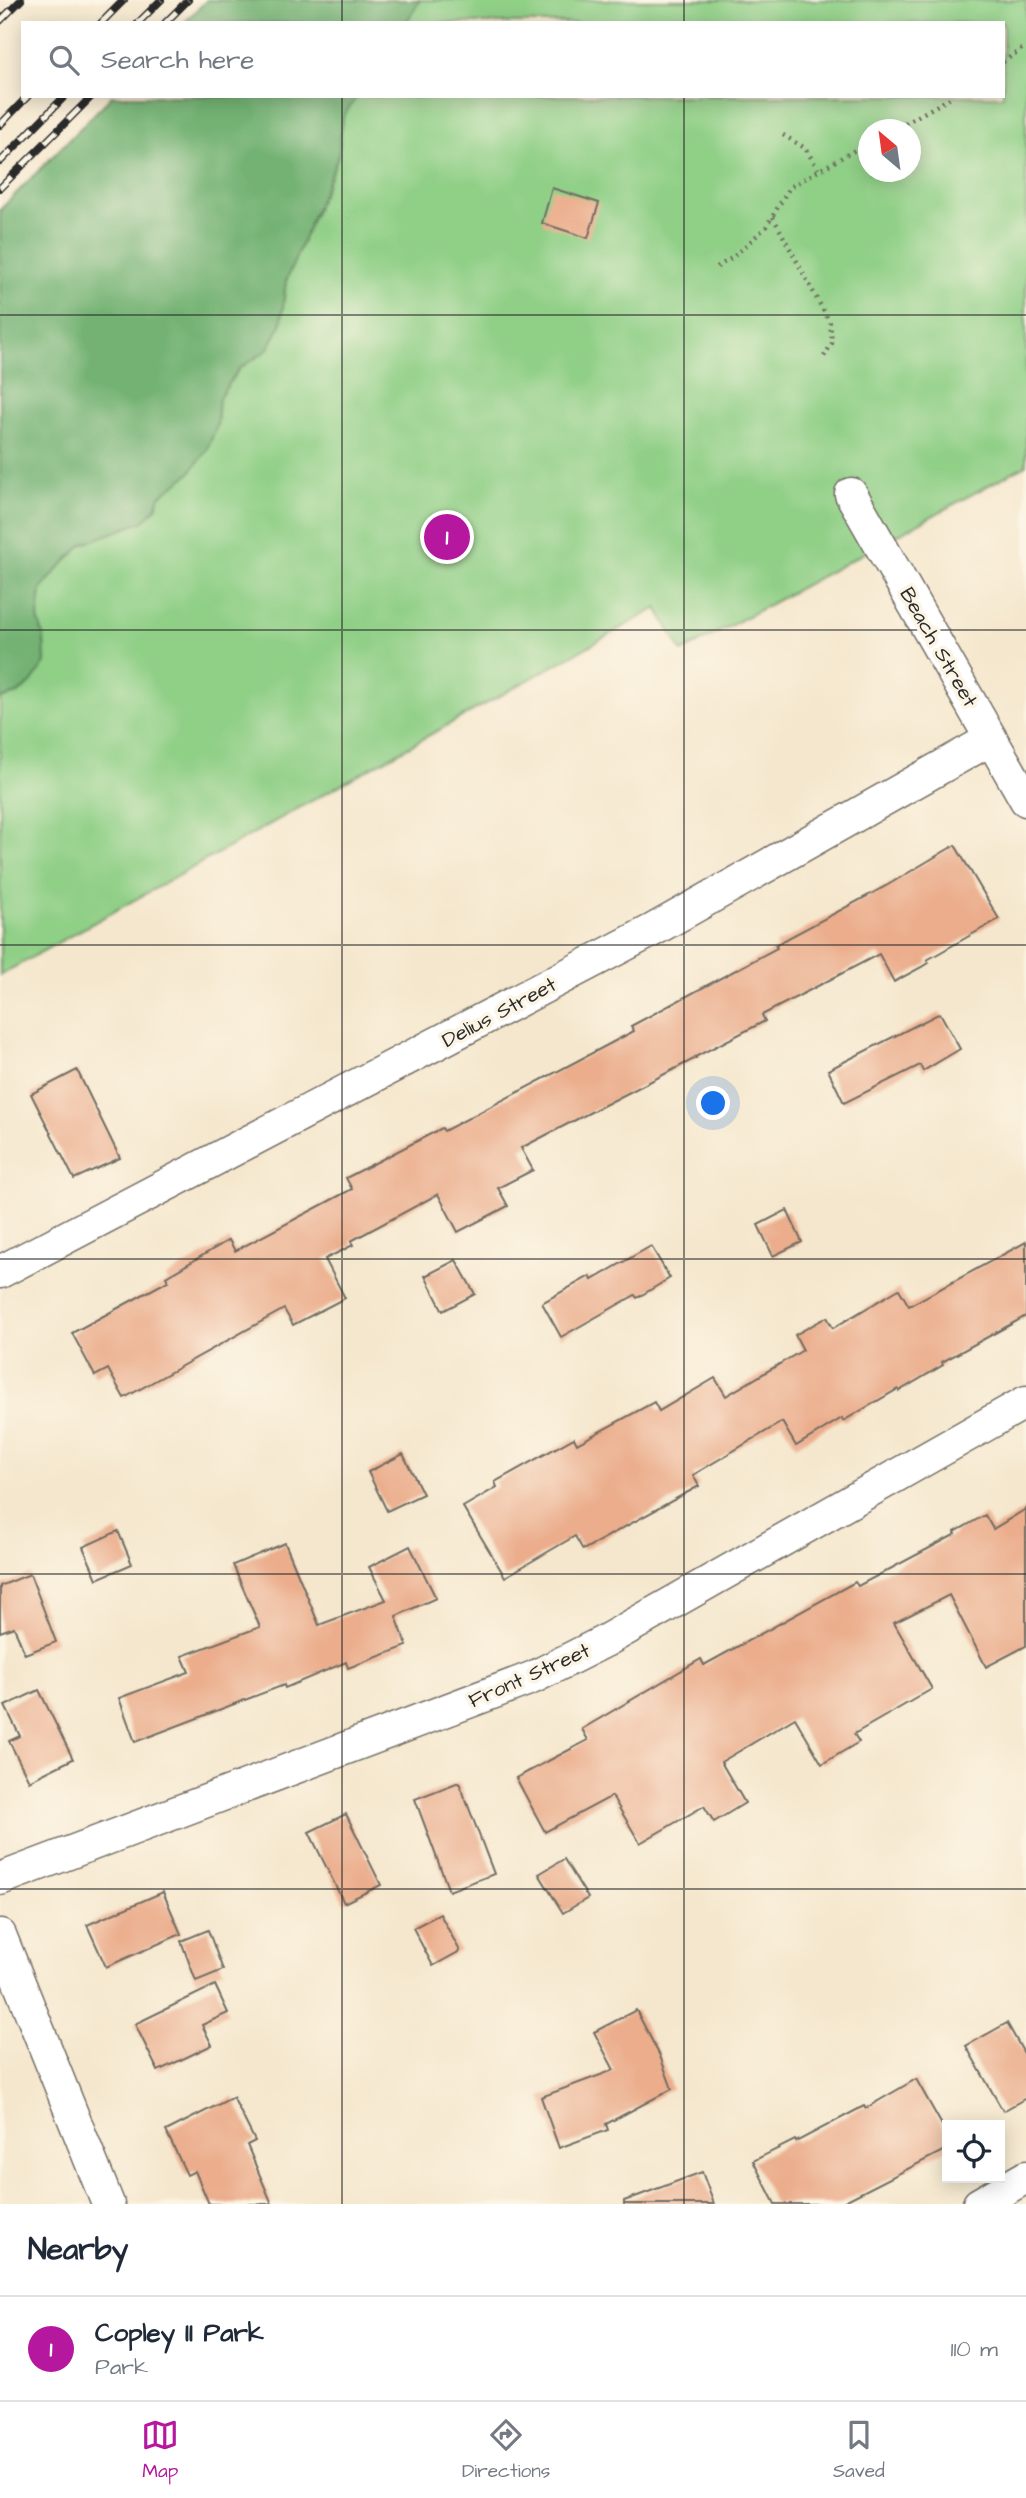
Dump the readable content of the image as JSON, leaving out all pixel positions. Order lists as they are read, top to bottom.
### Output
{
  "streets": {
    "street": ["Beach Street", "Delius Street", "Front Street"]
  },
  "crossings": [
    ["Beach Street", "Delius Street"]
  ],
  "north": "top left",
  "page": {
    "search": "Search here",
    "pins": "1",
    "heading": "Nearby",
    "list": [
      {
        "mark": "1",
        "name": "Copley II Park",
        "note": "Park",
        "value": "110 m"
      }
    ],
    "nav": ["Map", "Directions", "Saved"]
  }
}
